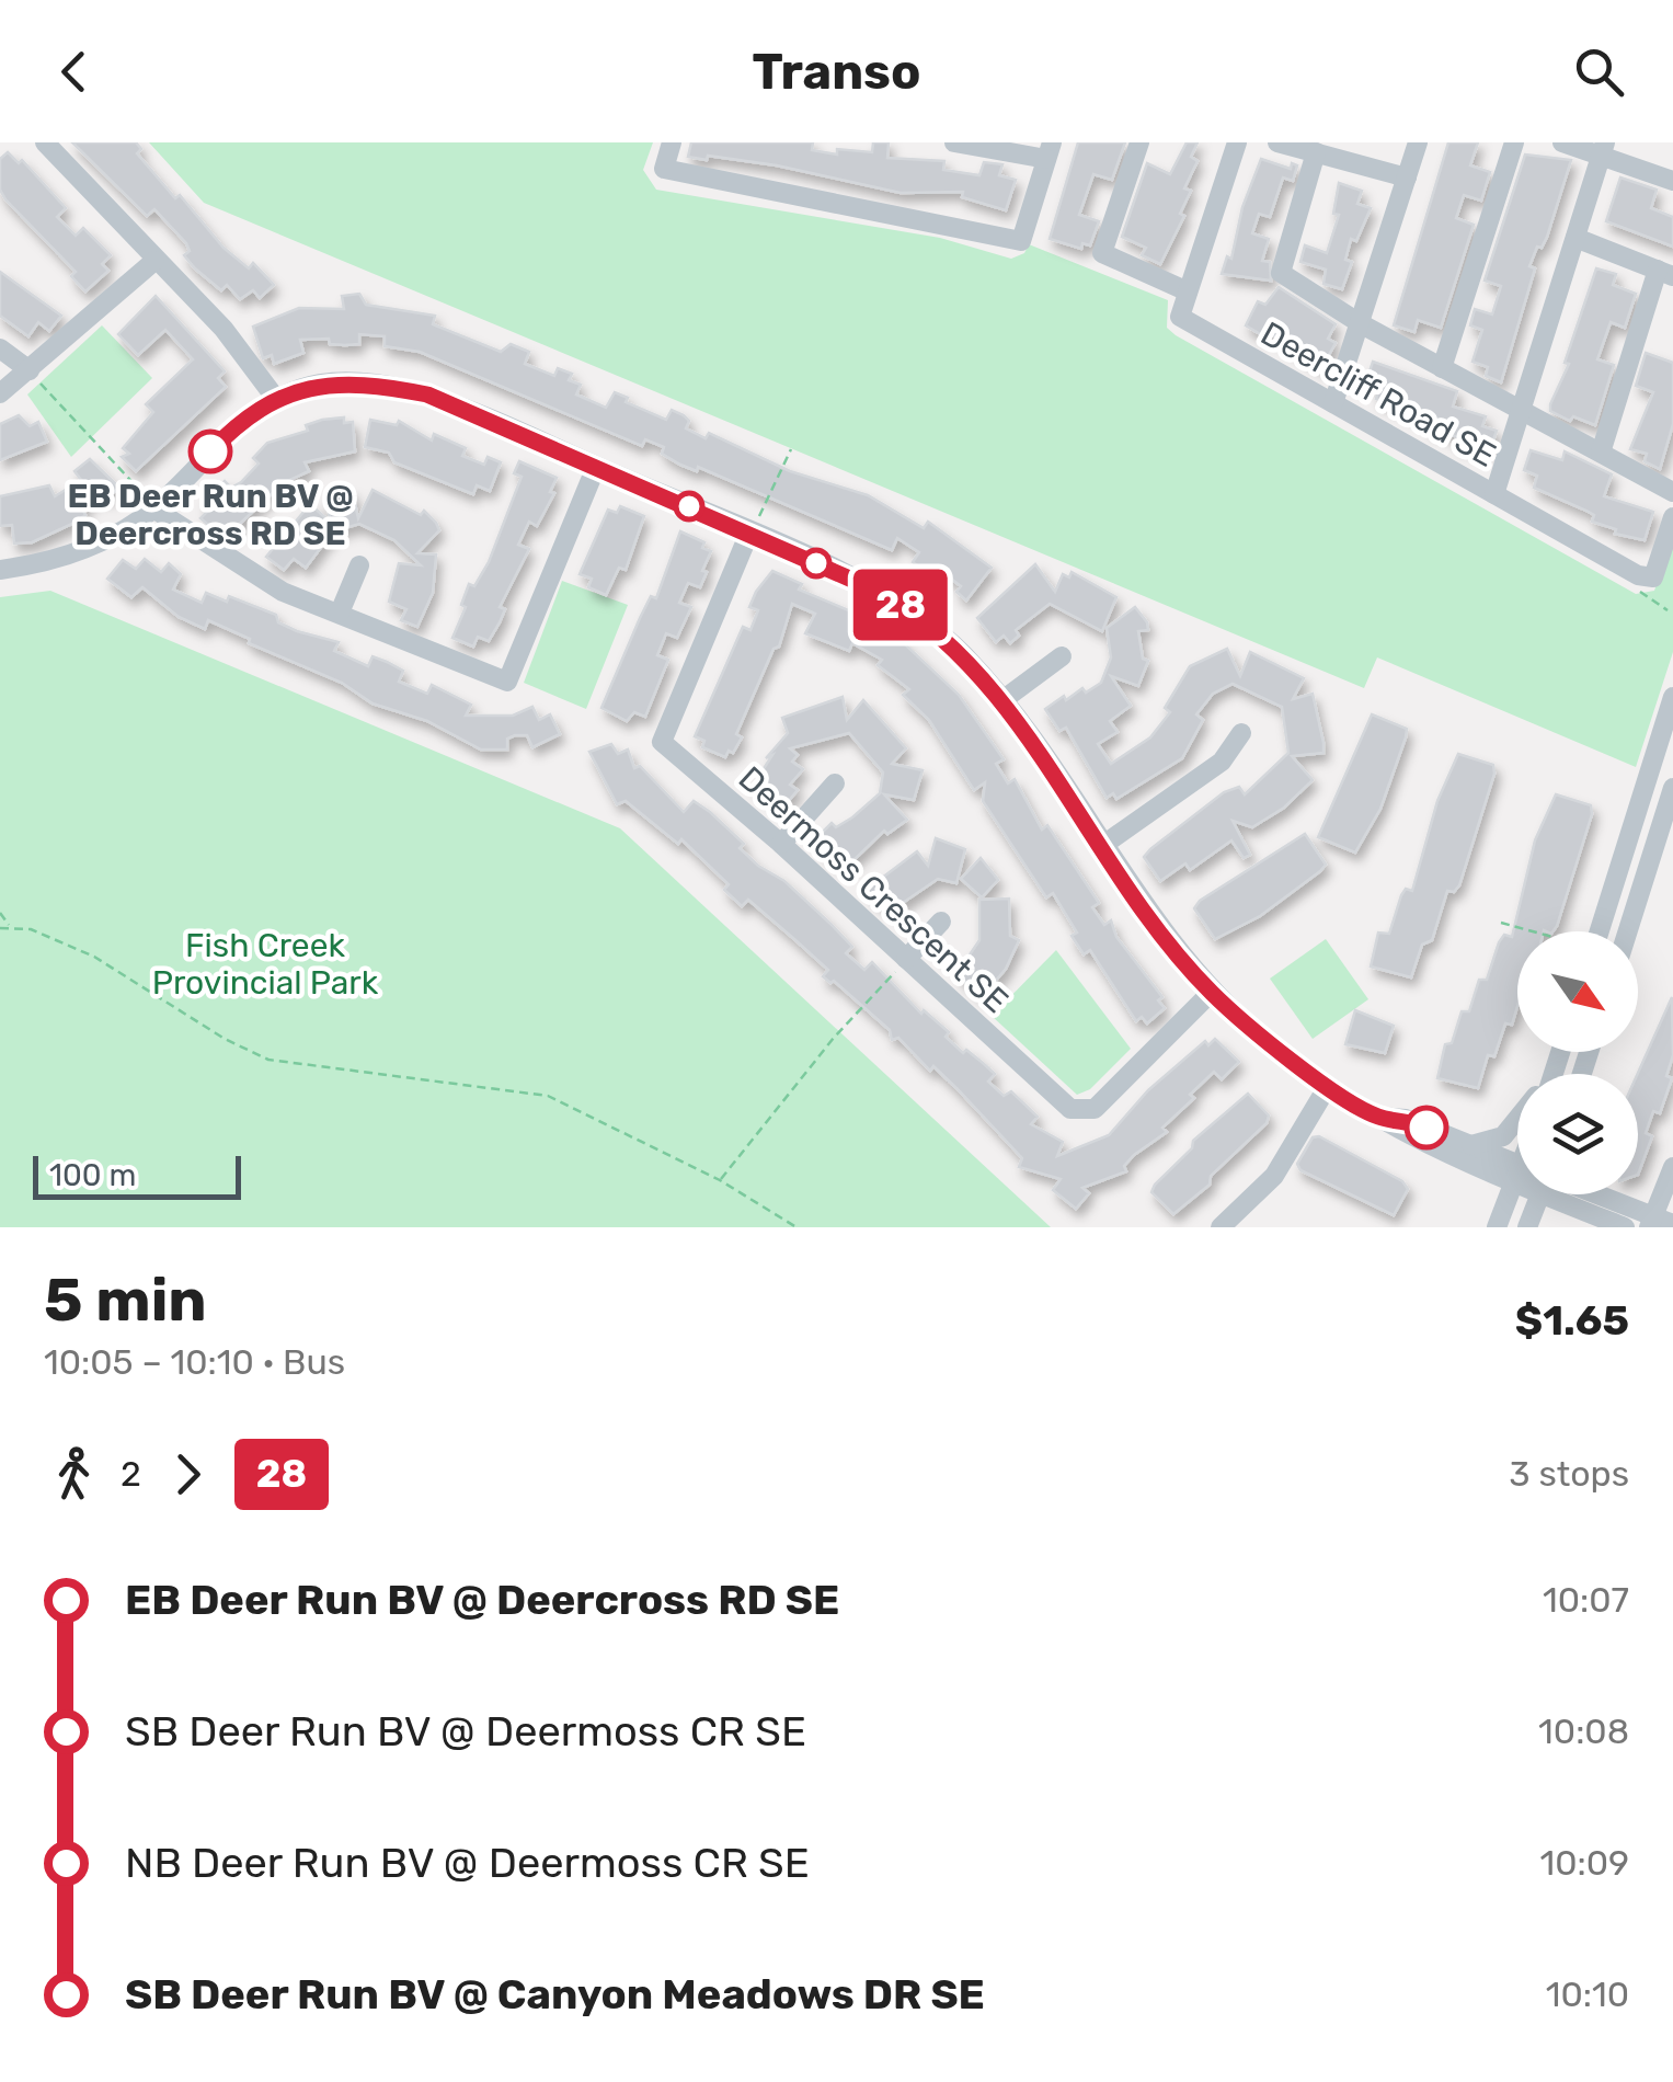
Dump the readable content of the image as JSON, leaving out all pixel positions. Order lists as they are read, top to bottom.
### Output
{
  "streets": {
    "street": ["Deercliff Road SE", "Deermoss Crescent SE"]
  },
  "parks": ["Fish Creek Provincial Park"],
  "places": ["EB Deer Run BV @ Deercross RD SE"],
  "lines": ["bus line 28"],
  "scale_bar": "100 m",
  "north": "bottom right",
  "page": {
    "header": "Transo",
    "on_map": "28",
    "scale": "100 m",
    "heading": ["5 min", "10:05 – 10:10 · Bus", "$1.65"],
    "legs": ["2", "28", "3 stops"],
    "list": [
      {
        "name": "EB Deer Run BV @ Deercross RD SE",
        "value": "10:07"
      },
      {
        "name": "SB Deer Run BV @ Deermoss CR SE",
        "value": "10:08"
      },
      {
        "name": "NB Deer Run BV @ Deermoss CR SE",
        "value": "10:09"
      },
      {
        "name": "SB Deer Run BV @ Canyon Meadows DR SE",
        "value": "10:10"
      }
    ]
  }
}
